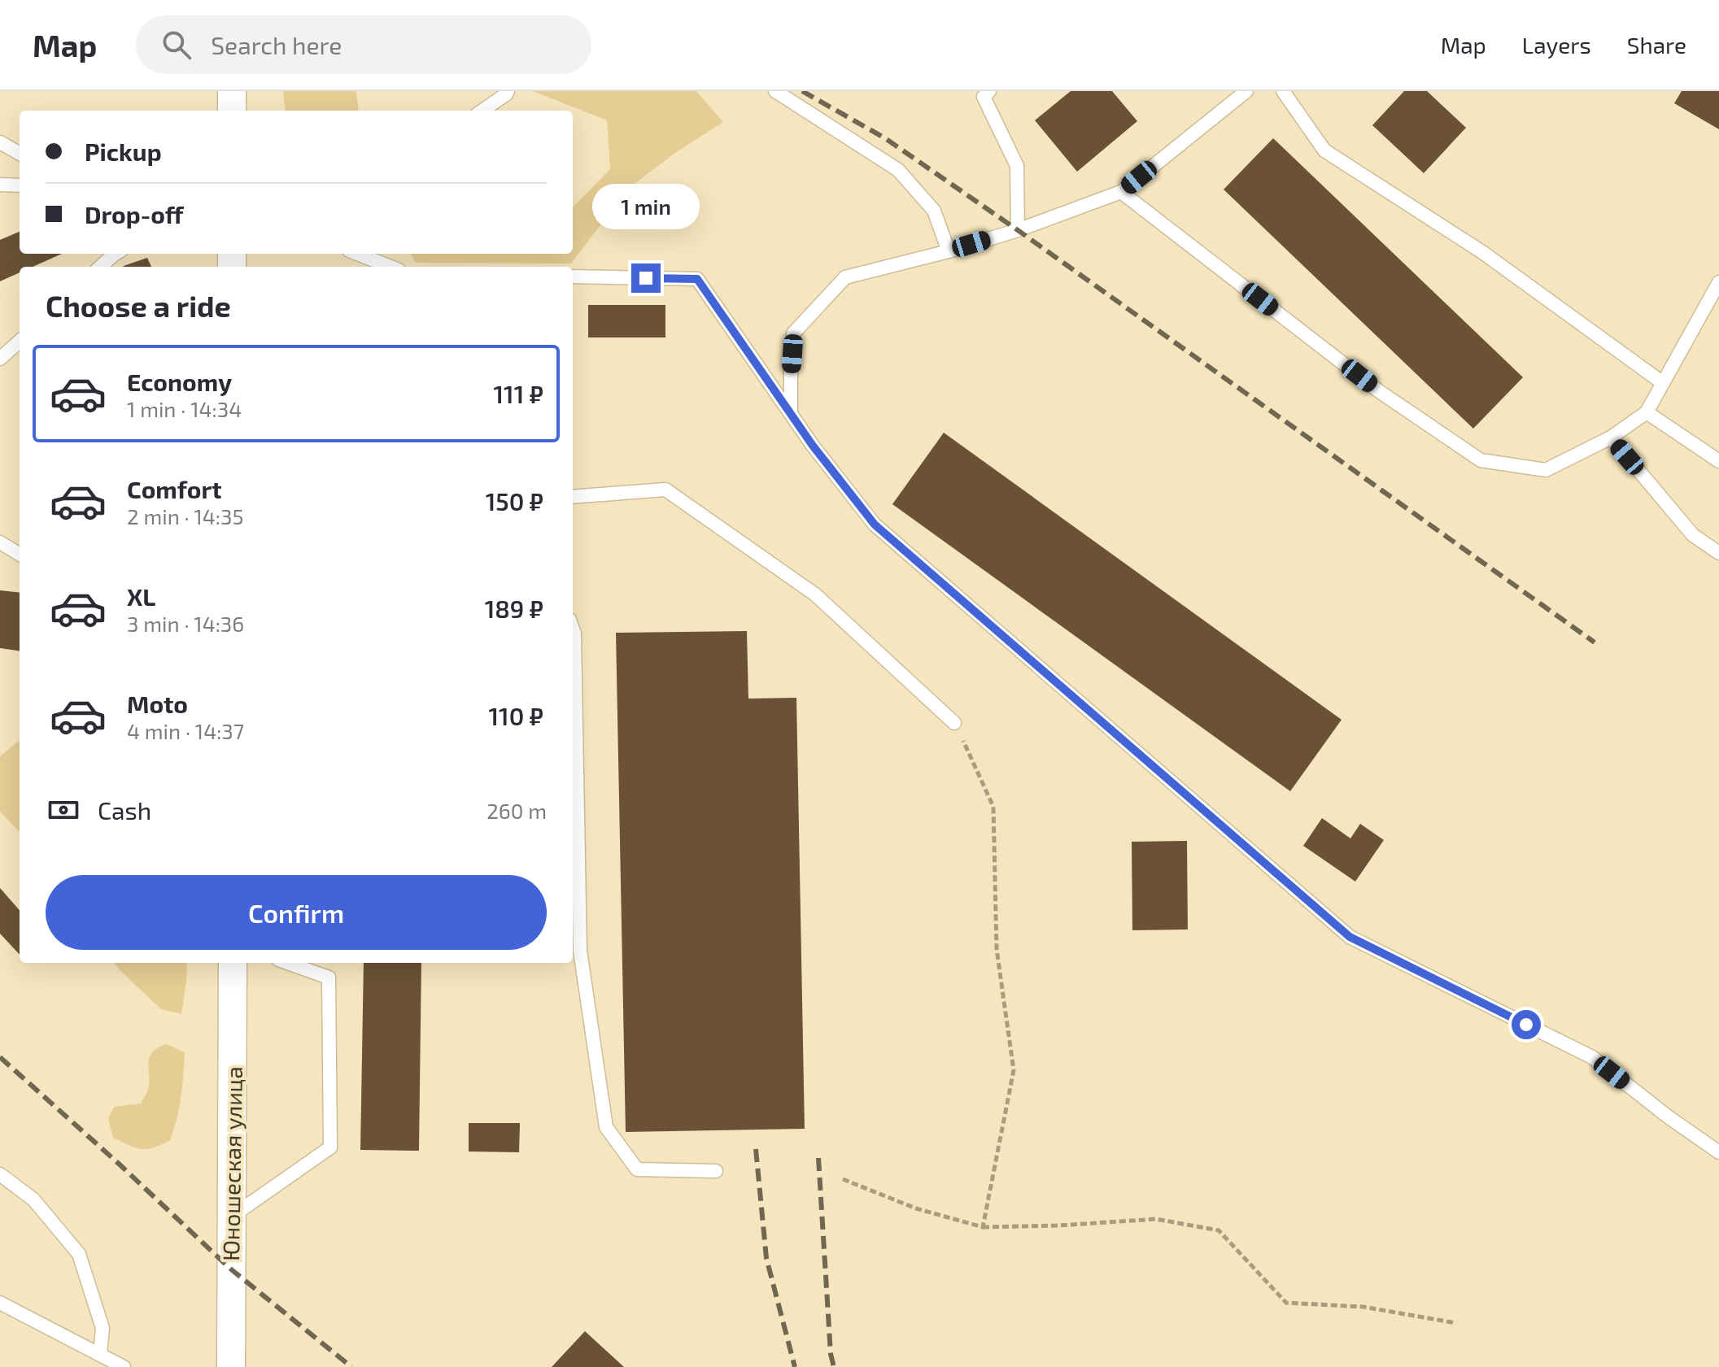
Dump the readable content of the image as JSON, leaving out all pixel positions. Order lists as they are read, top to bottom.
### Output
{
  "streets": {
    "street": ["Юношеская улица"]
  },
  "page": {
    "header": "Map",
    "search": "Search here",
    "nav": ["Map", "Layers", "Share"],
    "banner": ["Pickup", "Drop-off"],
    "bubble": "1 min",
    "heading": "Choose a ride",
    "list": [
      {
        "name": "Economy",
        "note": "1 min · 14:34",
        "value": "111 ₽"
      },
      {
        "name": "Comfort",
        "note": "2 min · 14:35",
        "value": "150 ₽"
      },
      {
        "name": "XL",
        "note": "3 min · 14:36",
        "value": "189 ₽"
      },
      {
        "name": "Moto",
        "note": "4 min · 14:37",
        "value": "110 ₽"
      }
    ],
    "pay": ["Cash", "260 m"],
    "buttons": "Confirm"
  }
}
